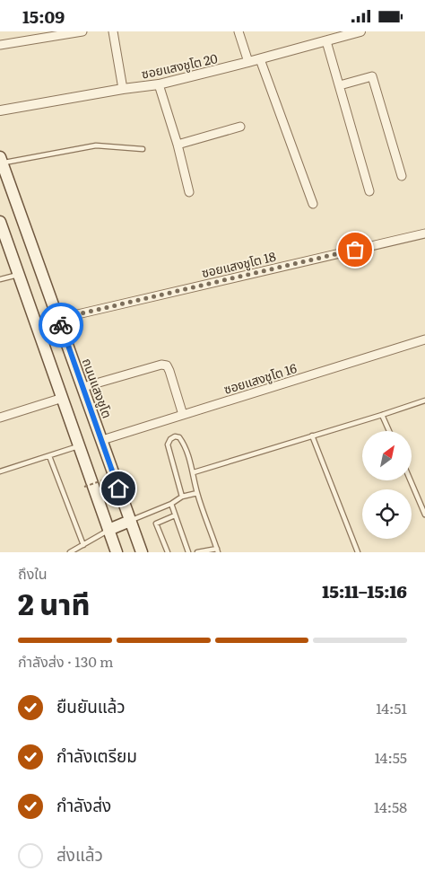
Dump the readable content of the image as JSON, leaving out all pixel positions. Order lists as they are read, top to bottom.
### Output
{
  "streets": {
    "main road": ["ถนนแสงชูโต"],
    "street": ["ซอยแสงชูโต 20", "ซอยแสงชูโต 18", "ซอยแสงชูโต 16"]
  },
  "crossings": [
    ["ซอยแสงชูโต 18", "ถนนแสงชูโต"],
    ["ซอยแสงชูโต 16", "ถนนแสงชูโต"]
  ],
  "north": "top right",
  "page": {
    "status": "15:09",
    "heading": ["2 นาที", "ถึงใน", "15:11–15:16"],
    "bar": "กำลังส่ง · 130 m",
    "list": [
      ["ยืนยันแล้ว", "14:51"],
      ["กำลังเตรียม", "14:55"],
      ["กำลังส่ง", "14:58"],
      "ส่งแล้ว"
    ]
  }
}
